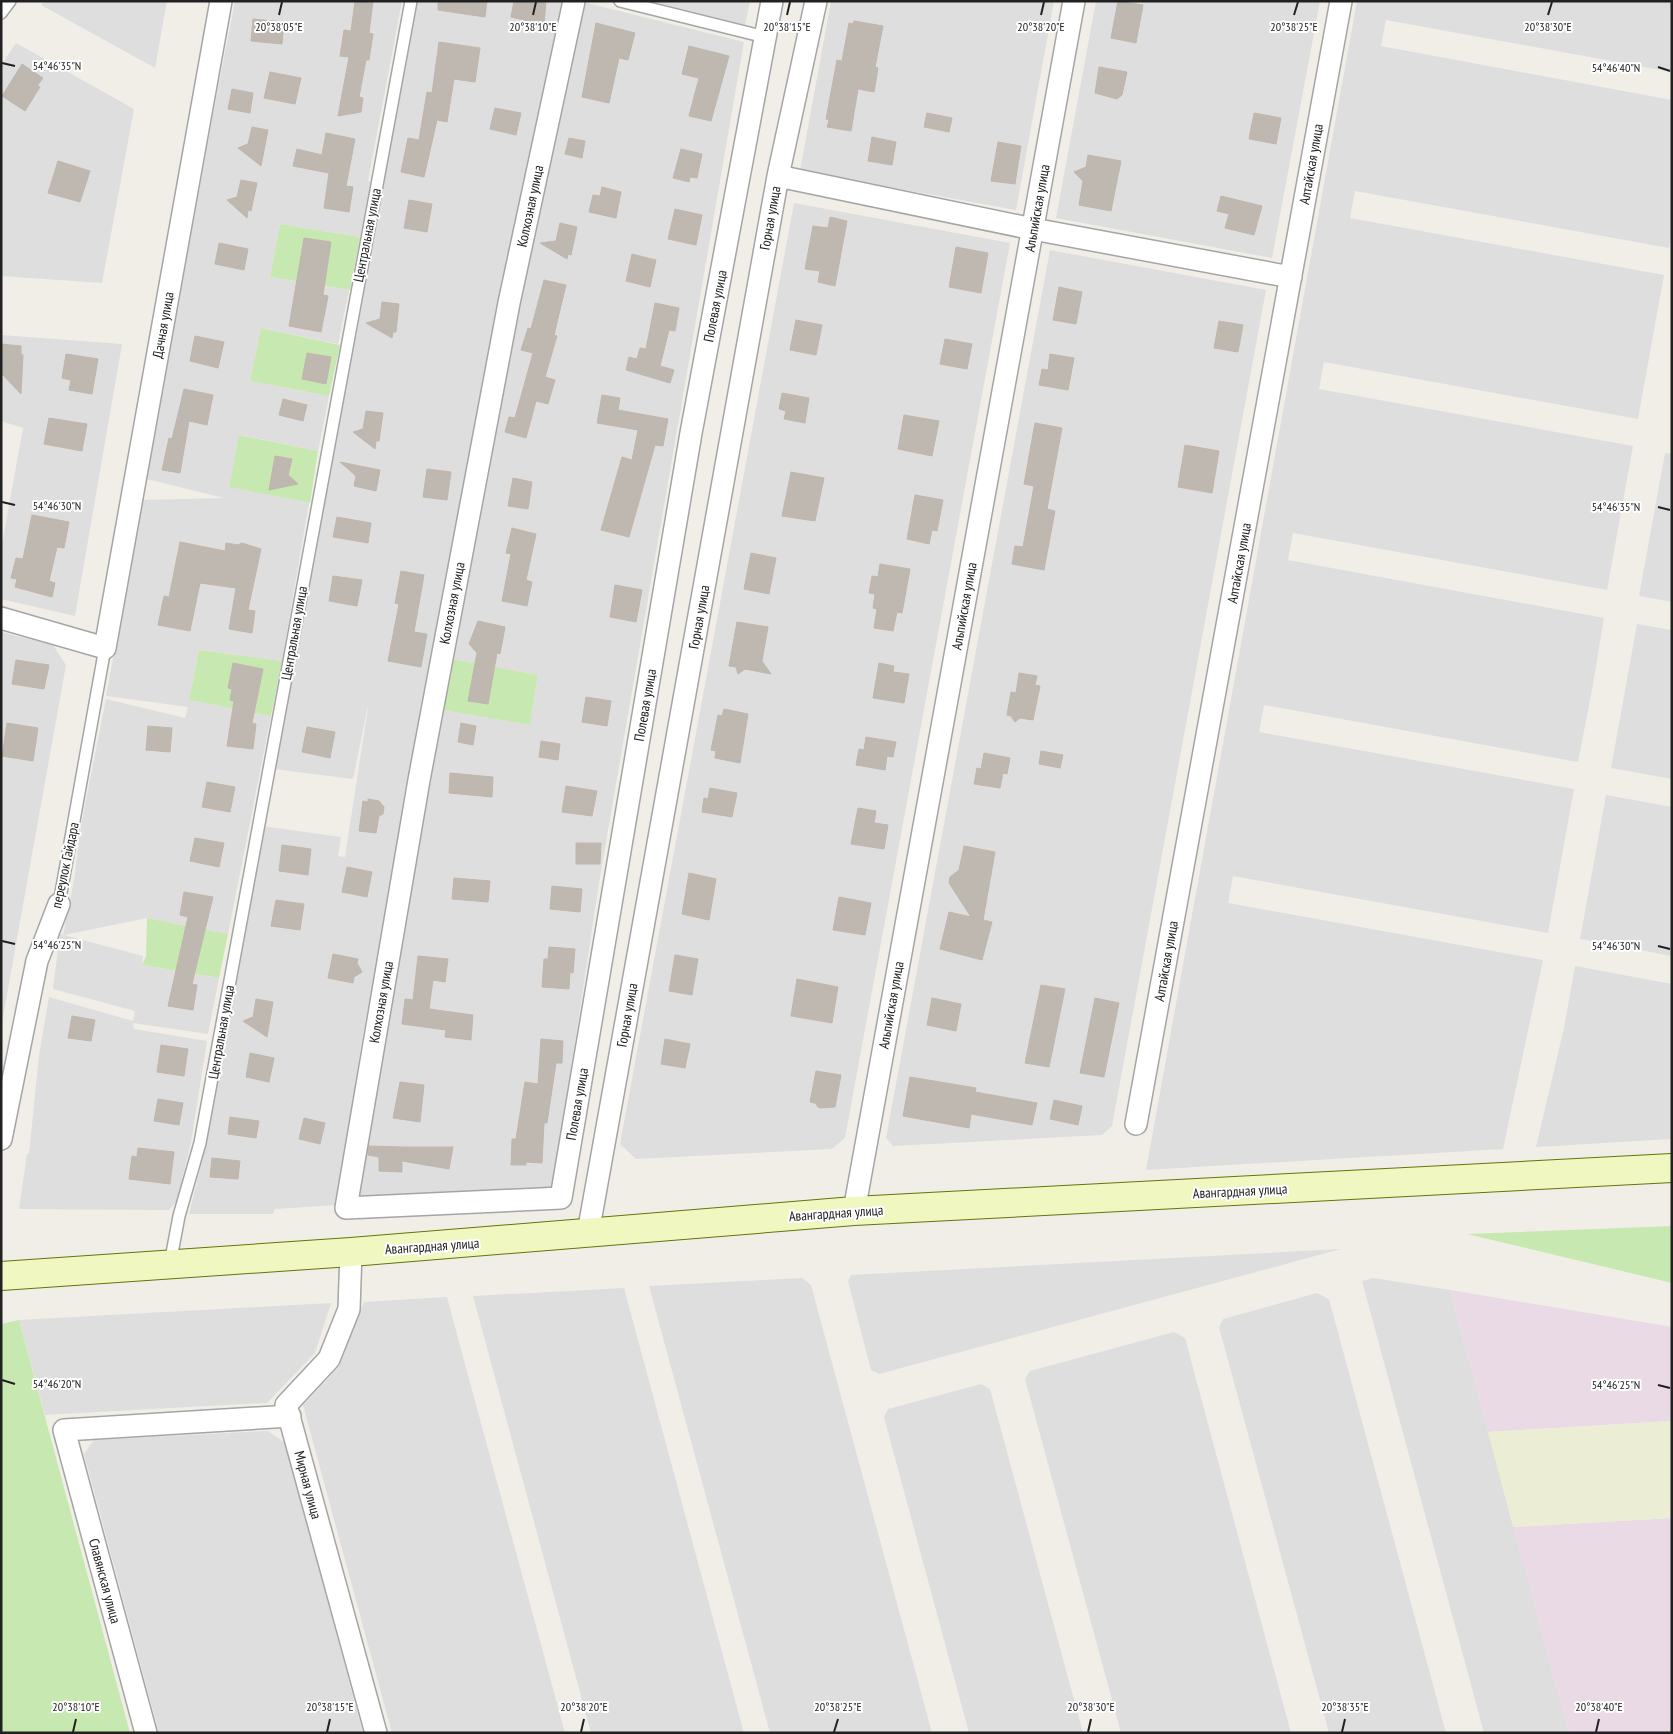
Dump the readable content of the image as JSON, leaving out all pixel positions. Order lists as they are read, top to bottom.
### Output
{
  "streets": {
    "main road": ["Авангардная улица"],
    "street": [
      "Алтайская улица",
      "Колхозная улица",
      "Альпийская улица",
      "Горная улица",
      "Полевая улица",
      "Дачная улица",
      "переулок Гайдара",
      "Мирная улица",
      "Славянская улица"
    ],
    "lane": ["Центральная улица"]
  },
  "crossings": [
    ["Колхозная улица", "Полевая улица"],
    ["Альпийская улица", "Авангардная улица"],
    ["Горная улица", "Авангардная улица"],
    ["Центральная улица", "Авангардная улица"],
    ["Дачная улица", "переулок Гайдара"],
    ["Авангардная улица", "Мирная улица"],
    ["Мирная улица", "Славянская улица"]
  ],
  "coordinates": [
    "20°38'05\"E",
    "20°38'10\"E",
    "20°38'15\"E",
    "20°38'20\"E",
    "20°38'25\"E",
    "20°38'30\"E",
    "54°46'35\"N",
    "54°46'40\"N",
    "54°46'30\"N",
    "54°46'25\"N",
    "54°46'20\"N",
    "20°38'35\"E",
    "20°38'40\"E"
  ]
}
